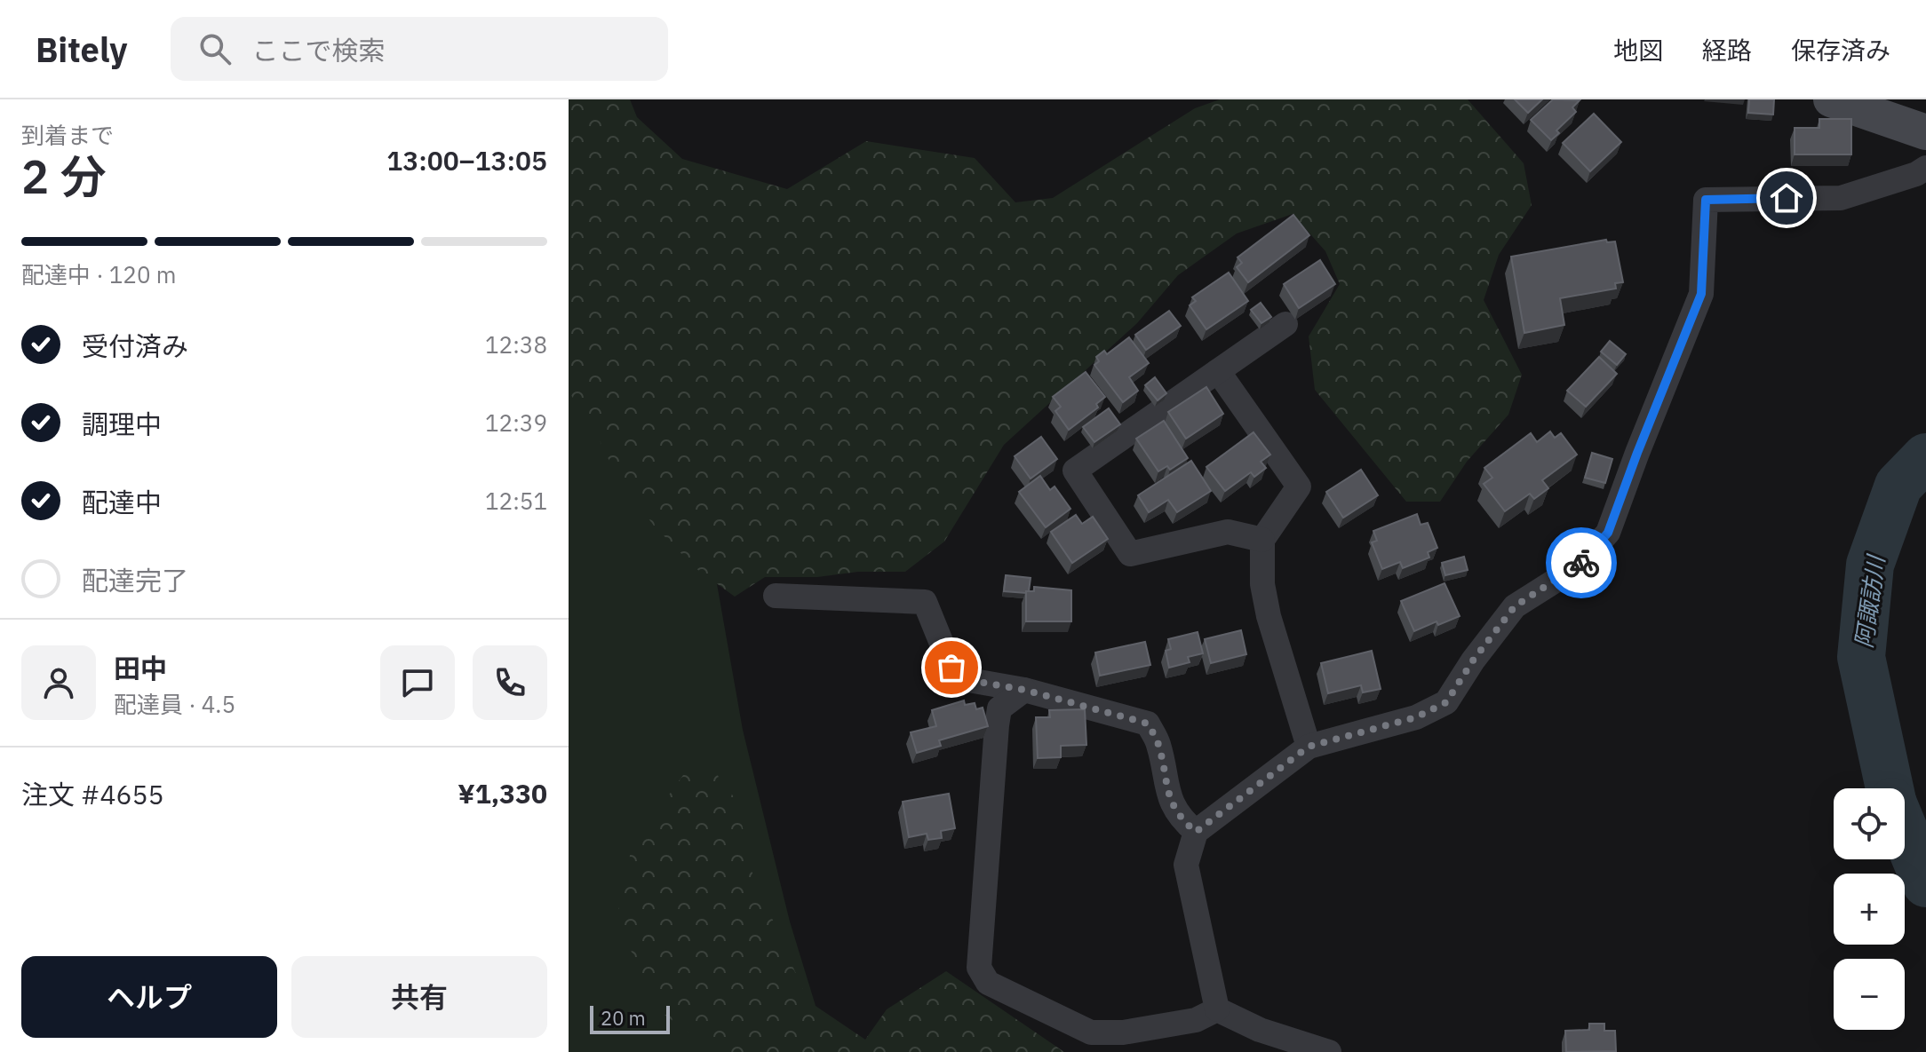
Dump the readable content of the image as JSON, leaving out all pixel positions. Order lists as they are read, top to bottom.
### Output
{
  "water": ["阿諏訪川"],
  "scale_bar": "20 m",
  "page": {
    "header": "Bitely",
    "search": "ここで検索",
    "nav": ["地図", "経路", "保存済み"],
    "heading": ["2 分", "到着まで", "13:00–13:05"],
    "panel": [
      "田中",
      "配達員 · 4.5",
      "注文 #4655",
      "¥1,330"
    ],
    "bar": "配達中 · 120 m",
    "list": [
      ["受付済み", "12:38"],
      ["調理中", "12:39"],
      ["配達中", "12:51"],
      "配達完了"
    ],
    "map_buttons": ["+", "−"],
    "buttons": ["ヘルプ", "共有"],
    "scale": "20 m"
  }
}
